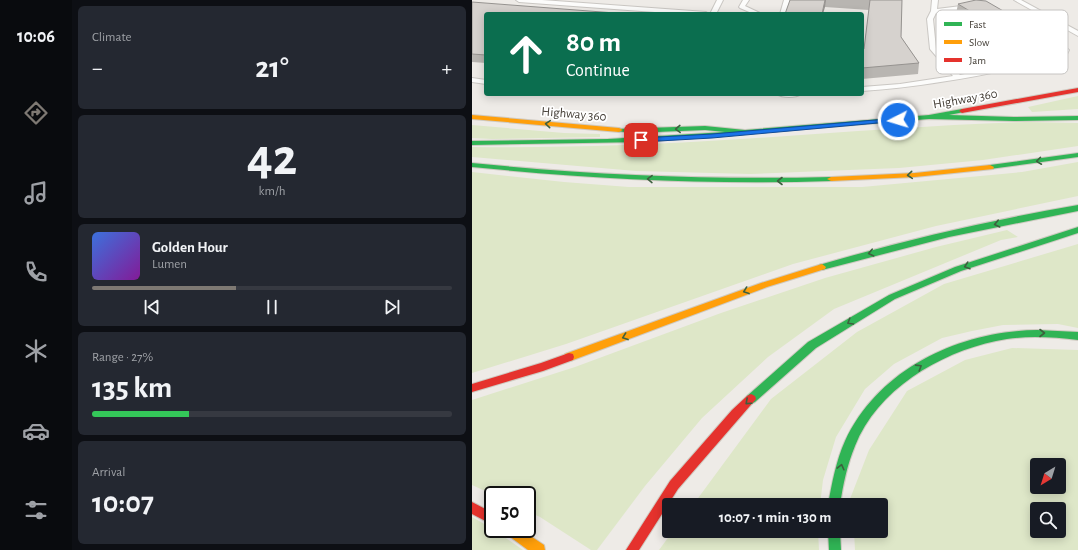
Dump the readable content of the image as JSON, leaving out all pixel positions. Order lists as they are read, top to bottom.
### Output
{
  "streets": {
    "main road": ["Highway 360"]
  },
  "legend": ["Fast", "Slow", "Jam"],
  "north": "bottom left",
  "page": {
    "tabs": "10:06",
    "tile": [
      "Climate",
      ["42", "km/h"],
      ["Range · 27%", "135 km"],
      ["Arrival", "10:07"]
    ],
    "turn": ["80 m", "Continue"],
    "heat": ["−", "21°", "+"],
    "song": ["Golden Hour", "Lumen"],
    "limit": "50",
    "trip": "10:07 · 1 min · 130 m"
  }
}
